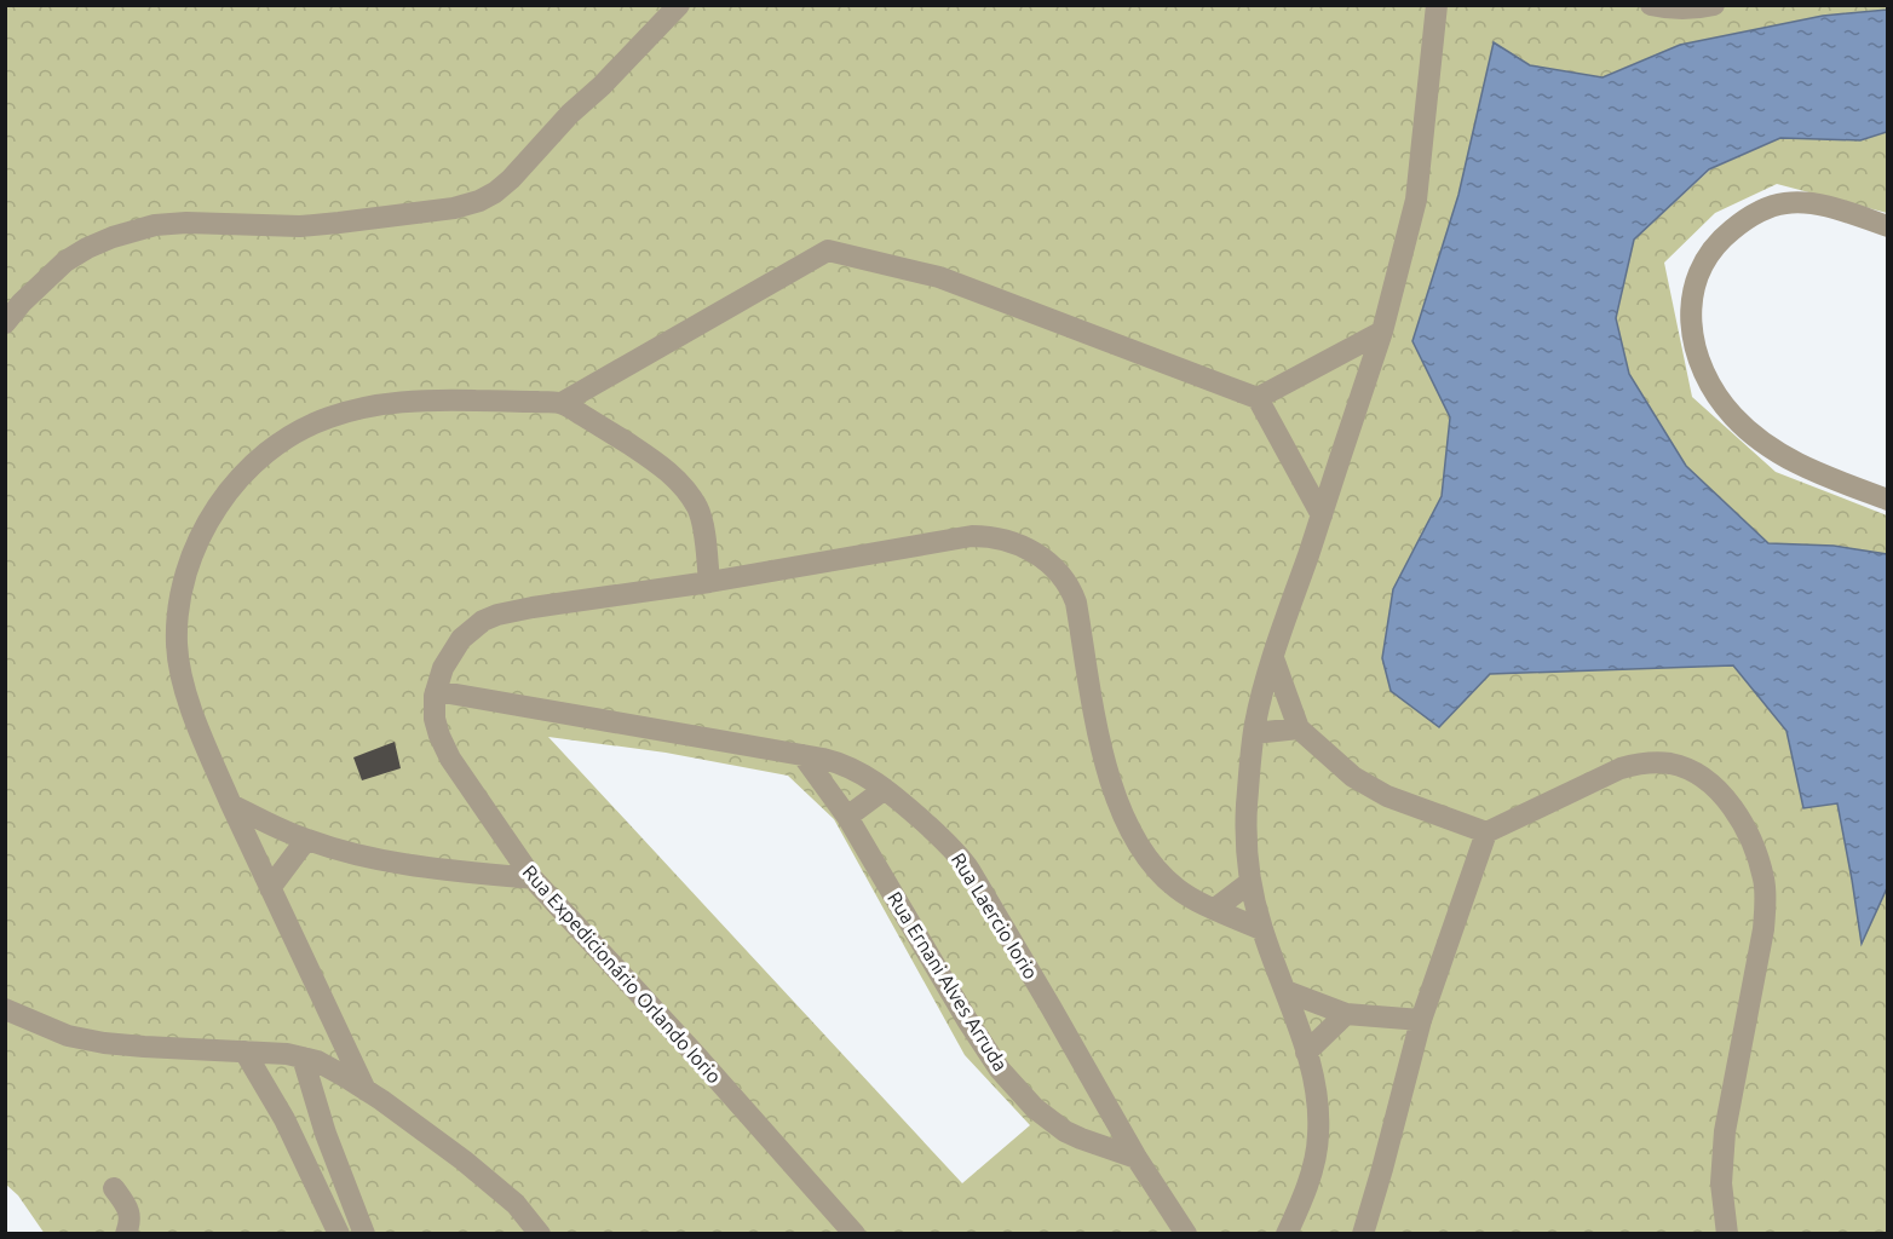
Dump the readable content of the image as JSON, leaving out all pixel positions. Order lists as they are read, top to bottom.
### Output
{
  "streets": {
    "street": ["Rua Laercio Iorio", "Rua Expedicionário Orlando Iorio", "Rua Ernani Alves Arruda"]
  },
  "crossings": [
    ["Rua Laercio Iorio", "Rua Expedicionário Orlando Iorio"],
    ["Rua Laercio Iorio", "Rua Ernani Alves Arruda"]
  ]
}
